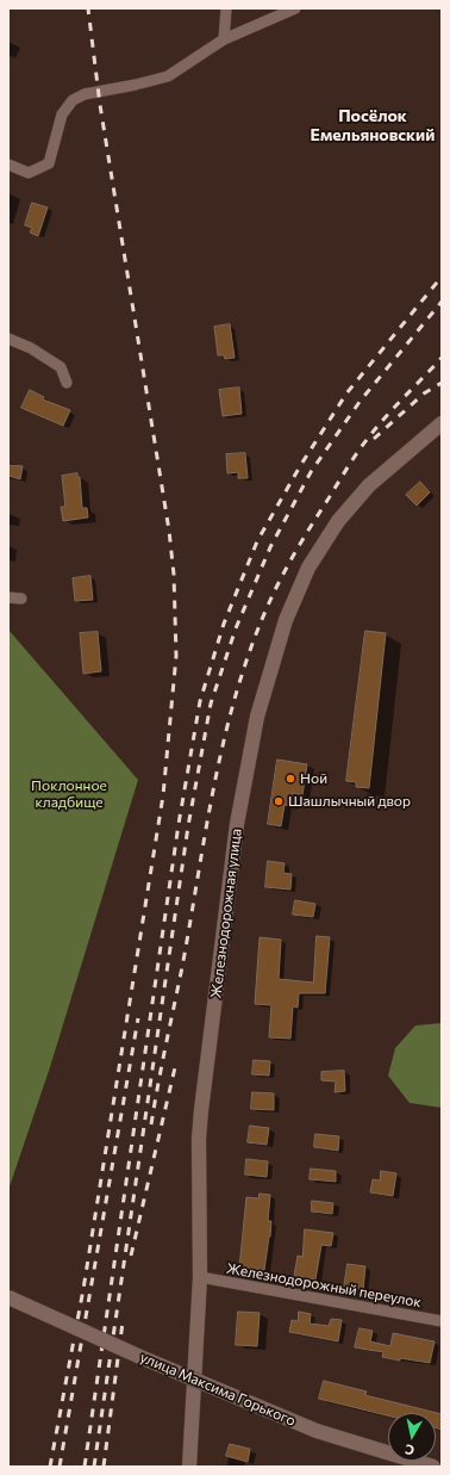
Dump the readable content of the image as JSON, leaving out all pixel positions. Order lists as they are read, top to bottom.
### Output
{
  "streets": {
    "street": ["Железнодорожная улица", "Железнодорожный переулок", "улица Максима Горького"]
  },
  "crossings": [
    ["Железнодорожная улица", "Железнодорожный переулок"]
  ],
  "districts": ["Посёлок Емельяновский"],
  "parks": ["Поклонное кладбище"],
  "places": ["Ной", "Шашлычный двор"],
  "north": "bottom"
}
